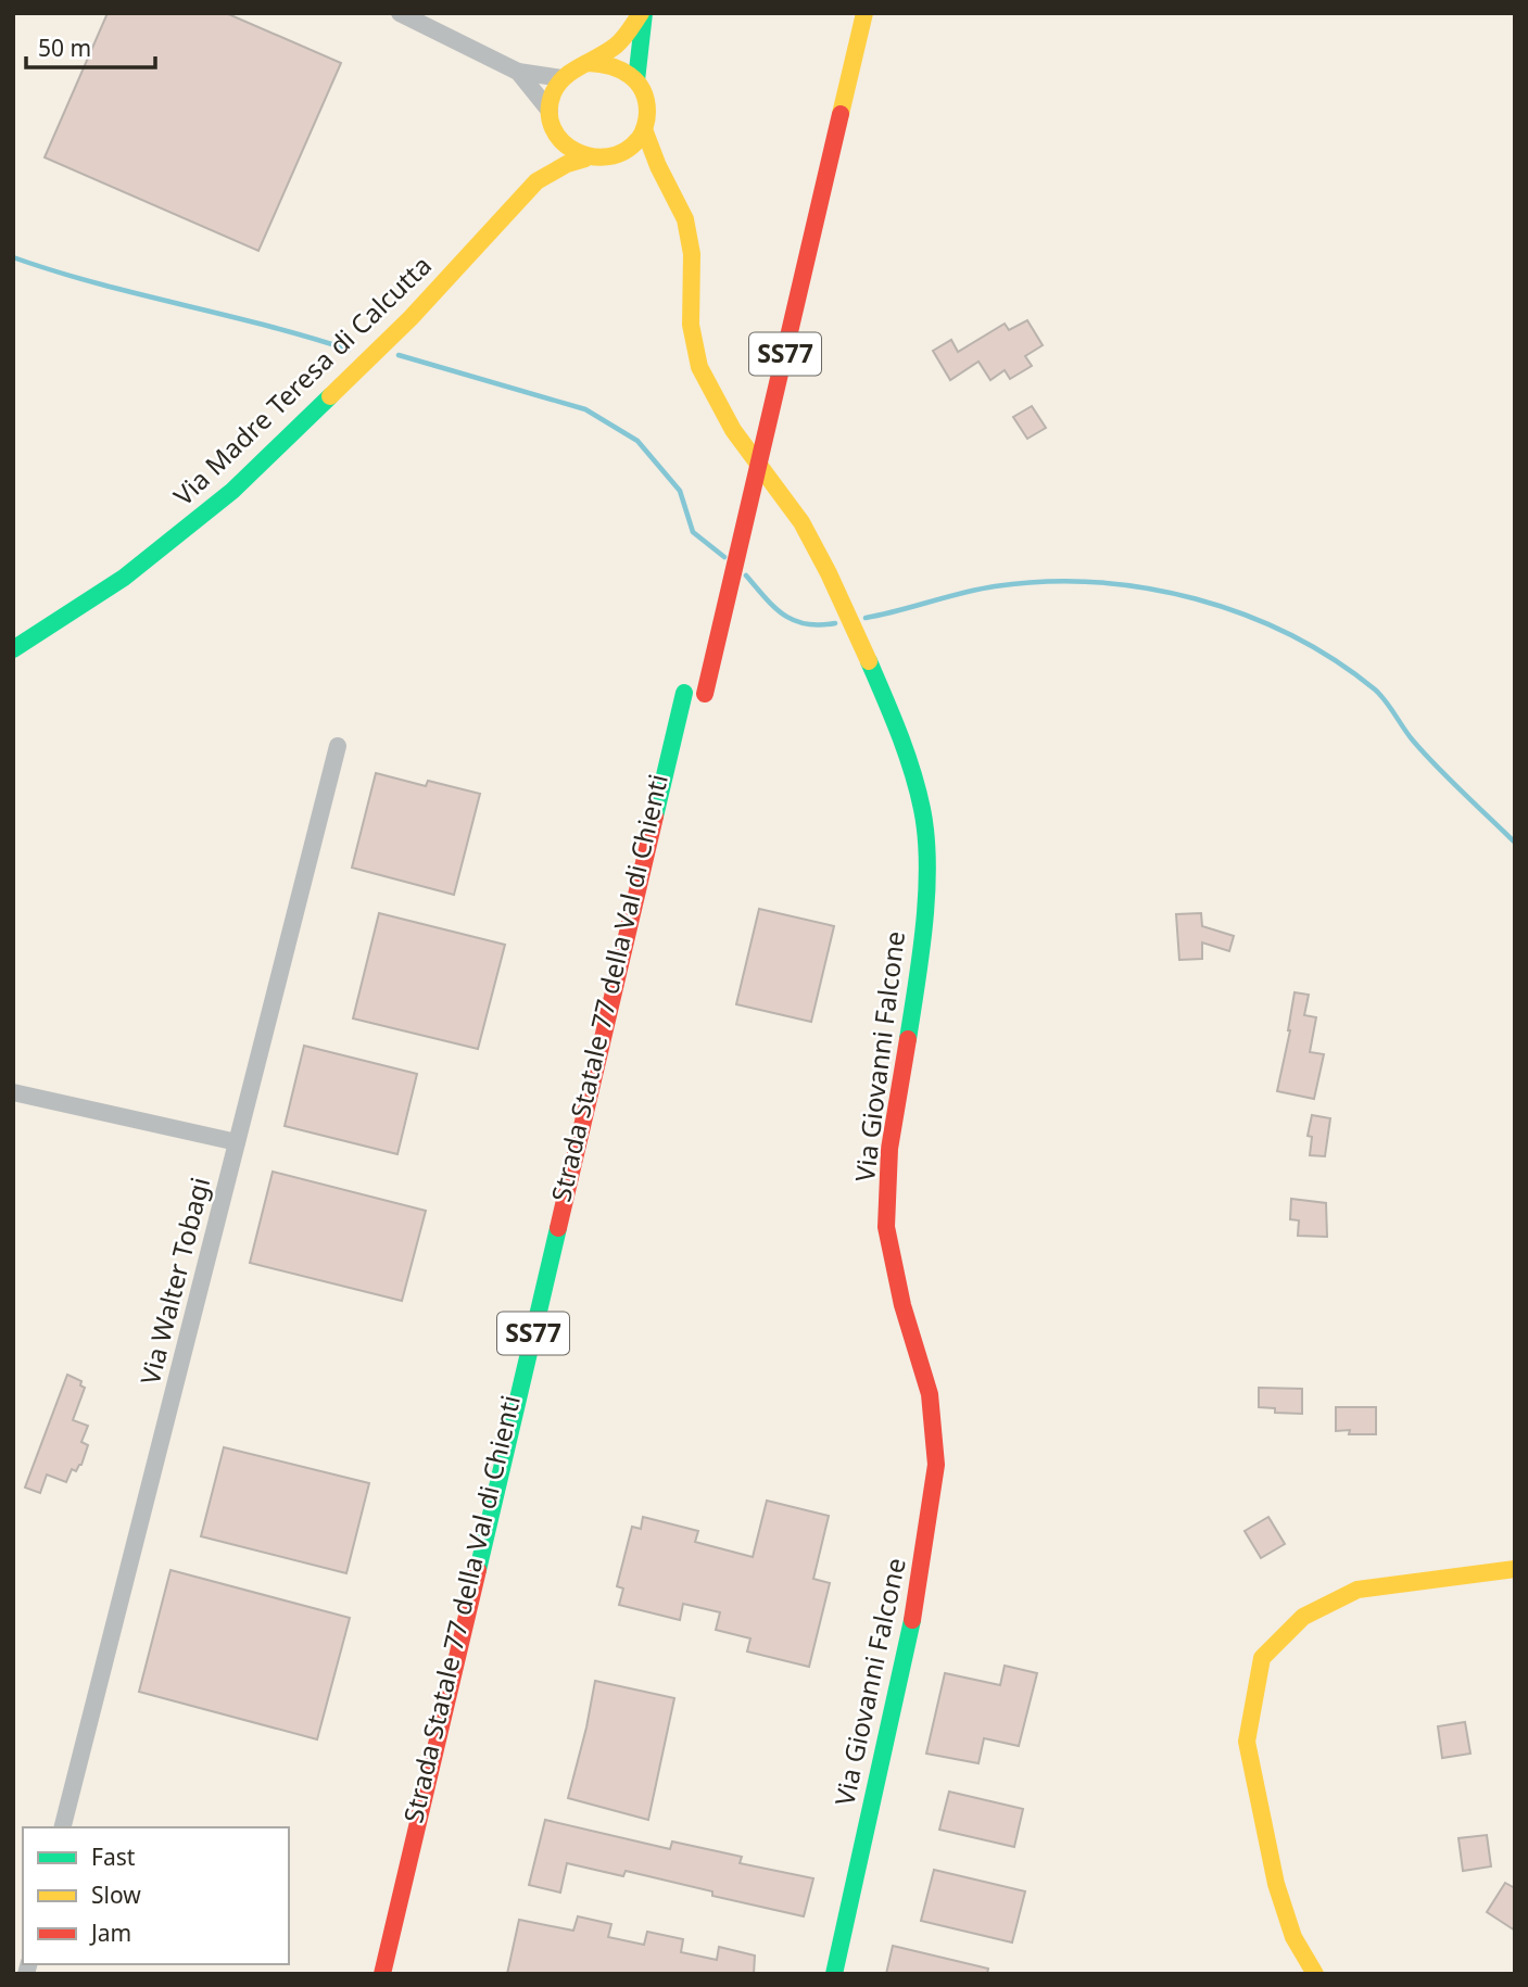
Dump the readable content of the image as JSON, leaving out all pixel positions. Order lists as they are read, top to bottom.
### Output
{
  "streets": {
    "main road": [
      "SS77",
      "Via Madre Teresa di Calcutta",
      "Strada Statale 77 della Val di Chienti",
      "Via Giovanni Falcone"
    ],
    "street": ["Via Walter Tobagi"]
  },
  "crossings": [
    ["Via Madre Teresa di Calcutta", "Via Giovanni Falcone"]
  ],
  "legend": ["Fast", "Slow", "Jam"],
  "scale_bar": "50 m"
}
